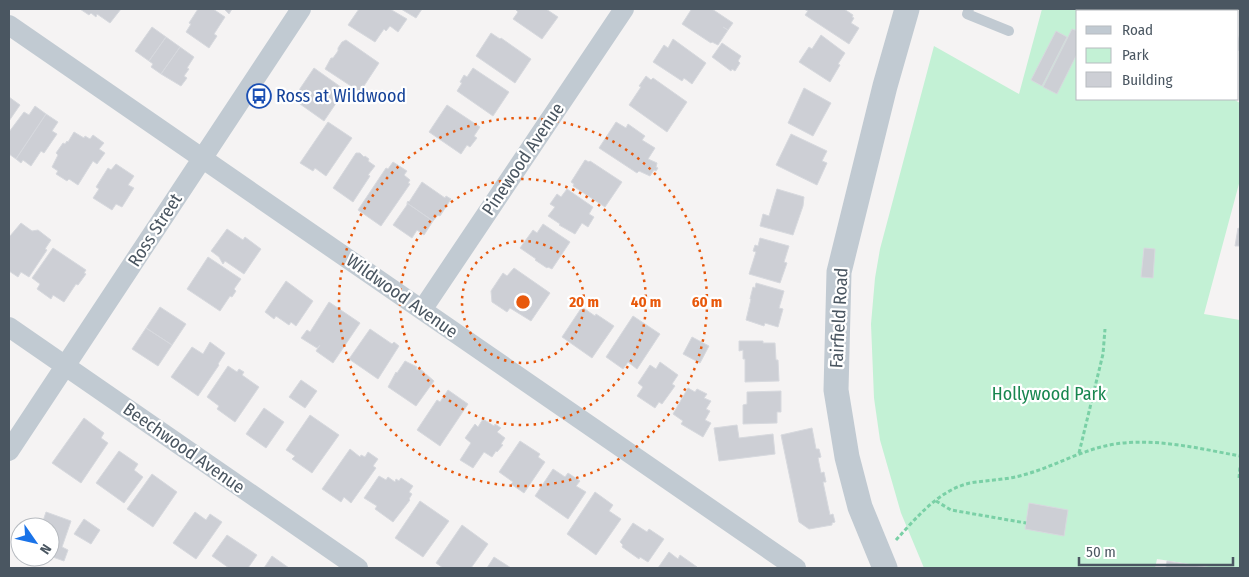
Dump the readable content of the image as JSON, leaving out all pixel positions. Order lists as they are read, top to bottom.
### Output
{
  "streets": {
    "street": [
      "Pinewood Avenue",
      "Ross Street",
      "Wildwood Avenue",
      "Fairfield Road",
      "Beechwood Avenue"
    ]
  },
  "crossings": [
    ["Pinewood Avenue", "Wildwood Avenue"],
    ["Ross Street", "Wildwood Avenue"],
    ["Ross Street", "Beechwood Avenue"]
  ],
  "parks": ["Hollywood Park"],
  "places": {
    "bus stop": ["Ross at Wildwood"]
  },
  "legend": ["Road", "Park", "Building"],
  "scale_bar": "50 m",
  "north": "bottom right",
  "rings": ["20 m", "40 m", "60 m"]
}
